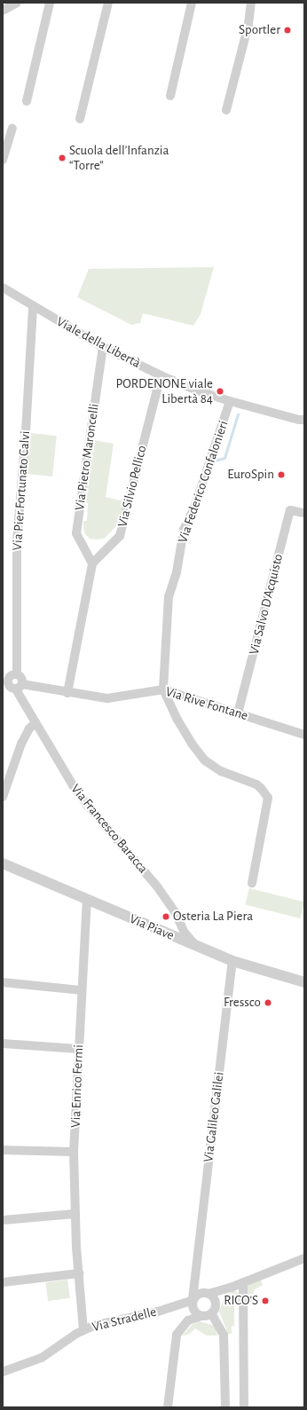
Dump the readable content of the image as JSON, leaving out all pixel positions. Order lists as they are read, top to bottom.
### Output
{
  "streets": {
    "street": [
      "Viale della Libertà",
      "Via Pietro Maroncelli",
      "Via Federico Confalonieri",
      "Via Silvio Pellico",
      "Via Pier Fortunato Calvi",
      "Via Salvo D'Acquisto",
      "Via Rive Fontane",
      "Via Francesco Baracca",
      "Via Piave",
      "Via Enrico Fermi",
      "Via Galileo Galilei",
      "Via Stradelle"
    ]
  },
  "crossings": [
    ["Viale della Libertà", "Via Pietro Maroncelli"],
    ["Viale della Libertà", "Via Federico Confalonieri"],
    ["Viale della Libertà", "Via Silvio Pellico"],
    ["Viale della Libertà", "Via Pier Fortunato Calvi"],
    ["Via Pietro Maroncelli", "Via Silvio Pellico"],
    ["Via Federico Confalonieri", "Via Rive Fontane"],
    ["Via Salvo D'Acquisto", "Via Rive Fontane"],
    ["Via Rive Fontane", "Via Francesco Baracca"],
    ["Via Francesco Baracca", "Via Piave"],
    ["Via Piave", "Via Enrico Fermi"],
    ["Via Piave", "Via Galileo Galilei"],
    ["Via Enrico Fermi", "Via Stradelle"],
    ["Via Galileo Galilei", "Via Stradelle"]
  ],
  "places": [
    "Sportler",
    "Scuola dell’Infanzia “Torre”",
    "PORDENONE viale Libertà 84",
    "EuroSpin",
    "Osteria La Piera",
    "Fressco",
    "RICO'S"
  ]
}
